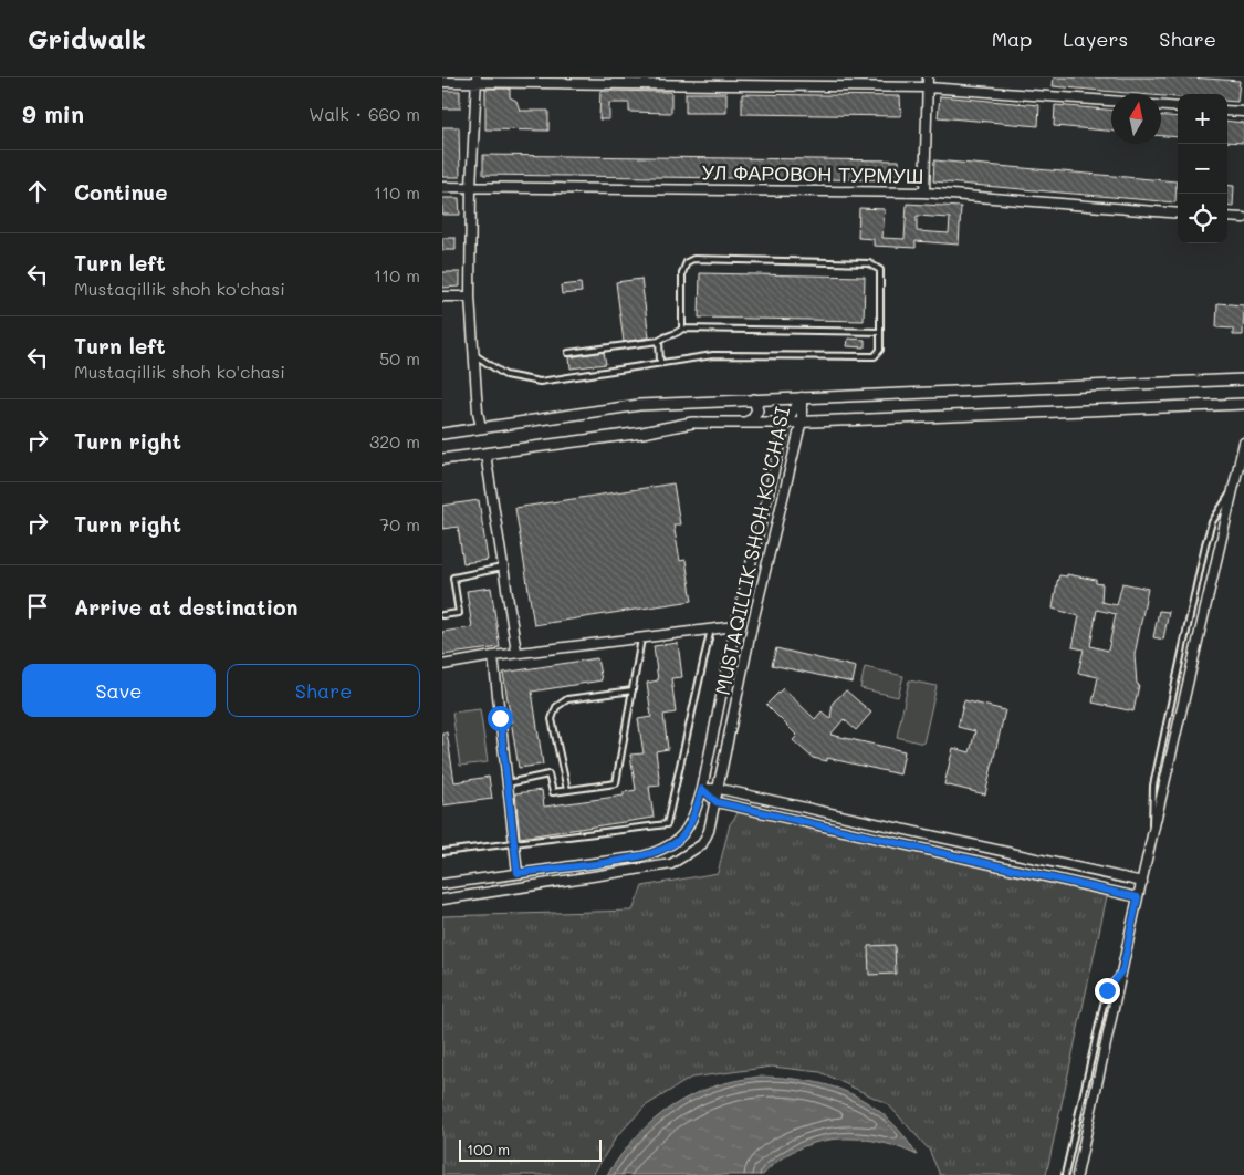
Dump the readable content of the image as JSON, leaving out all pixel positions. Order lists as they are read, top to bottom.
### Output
{
  "streets": {
    "street": ["УЛ ФАРОВОН ТУРМУШ", "MUSTAQILLIK SHOH KO'CHASI"]
  },
  "scale_bar": "100 m",
  "north": "top",
  "page": {
    "header": "Gridwalk",
    "nav": ["Map", "Layers", "Share"],
    "heading": ["9 min", "Walk · 660 m"],
    "map_buttons": ["+", "−"],
    "list": [
      ["Continue", "110 m"],
      ["Turn left", "Mustaqillik shoh ko'chasi", "110 m"],
      ["Turn left", "Mustaqillik shoh ko'chasi", "50 m"],
      ["Turn right", "320 m"],
      ["Turn right", "70 m"],
      "Arrive at destination"
    ],
    "buttons": ["Save", "Share"],
    "scale": "100 m"
  }
}
